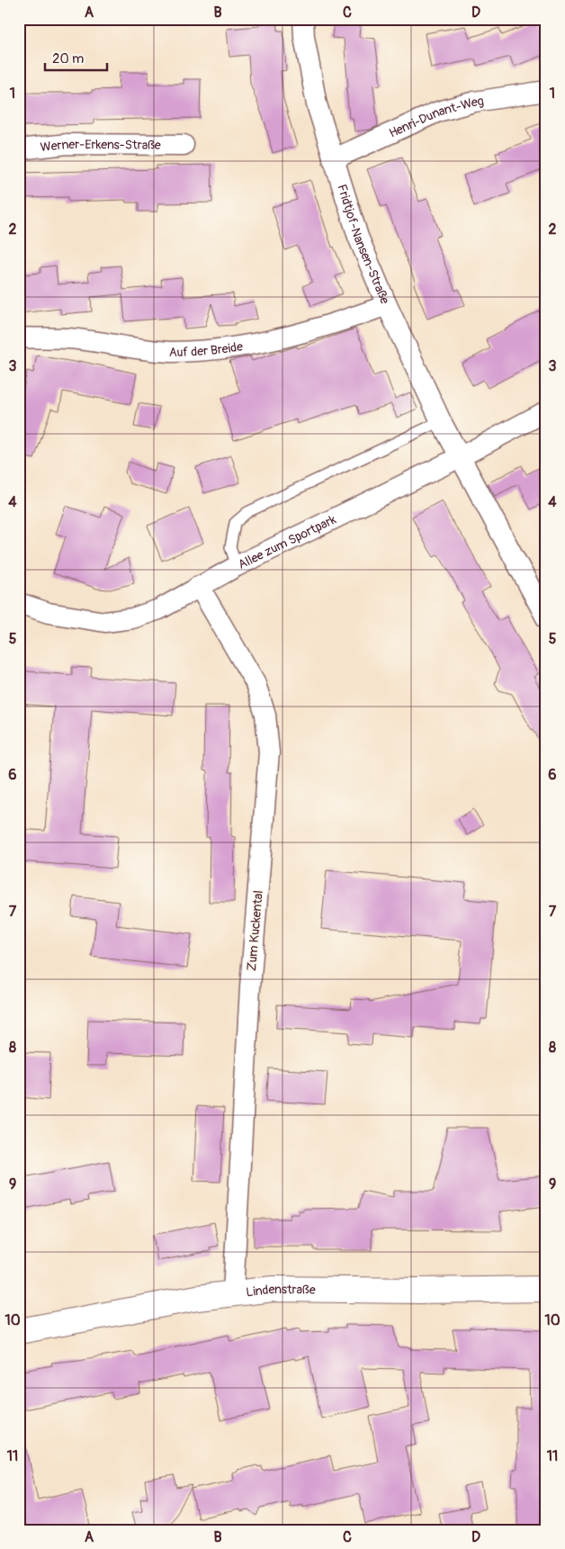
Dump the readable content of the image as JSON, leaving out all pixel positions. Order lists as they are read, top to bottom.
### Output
{
  "streets": {
    "street": [
      "Henri-Dunant-Weg",
      "Werner-Erkens-Straße",
      "Fridtjof-Nansen-Straße",
      "Auf der Breide",
      "Allee zum Sportpark",
      "Zum Kuckental",
      "Lindenstraße"
    ]
  },
  "crossings": [
    ["Henri-Dunant-Weg", "Fridtjof-Nansen-Straße"],
    ["Fridtjof-Nansen-Straße", "Auf der Breide"],
    ["Fridtjof-Nansen-Straße", "Allee zum Sportpark"],
    ["Allee zum Sportpark", "Zum Kuckental"],
    ["Zum Kuckental", "Lindenstraße"]
  ],
  "scale_bar": "20 m",
  "grid": {
    "columns": [
      "A",
      "B",
      "C",
      "D"
    ],
    "rows": [
      "1",
      "2",
      "3",
      "4",
      "5",
      "6",
      "7",
      "8",
      "9",
      "10",
      "11"
    ]
  }
}
